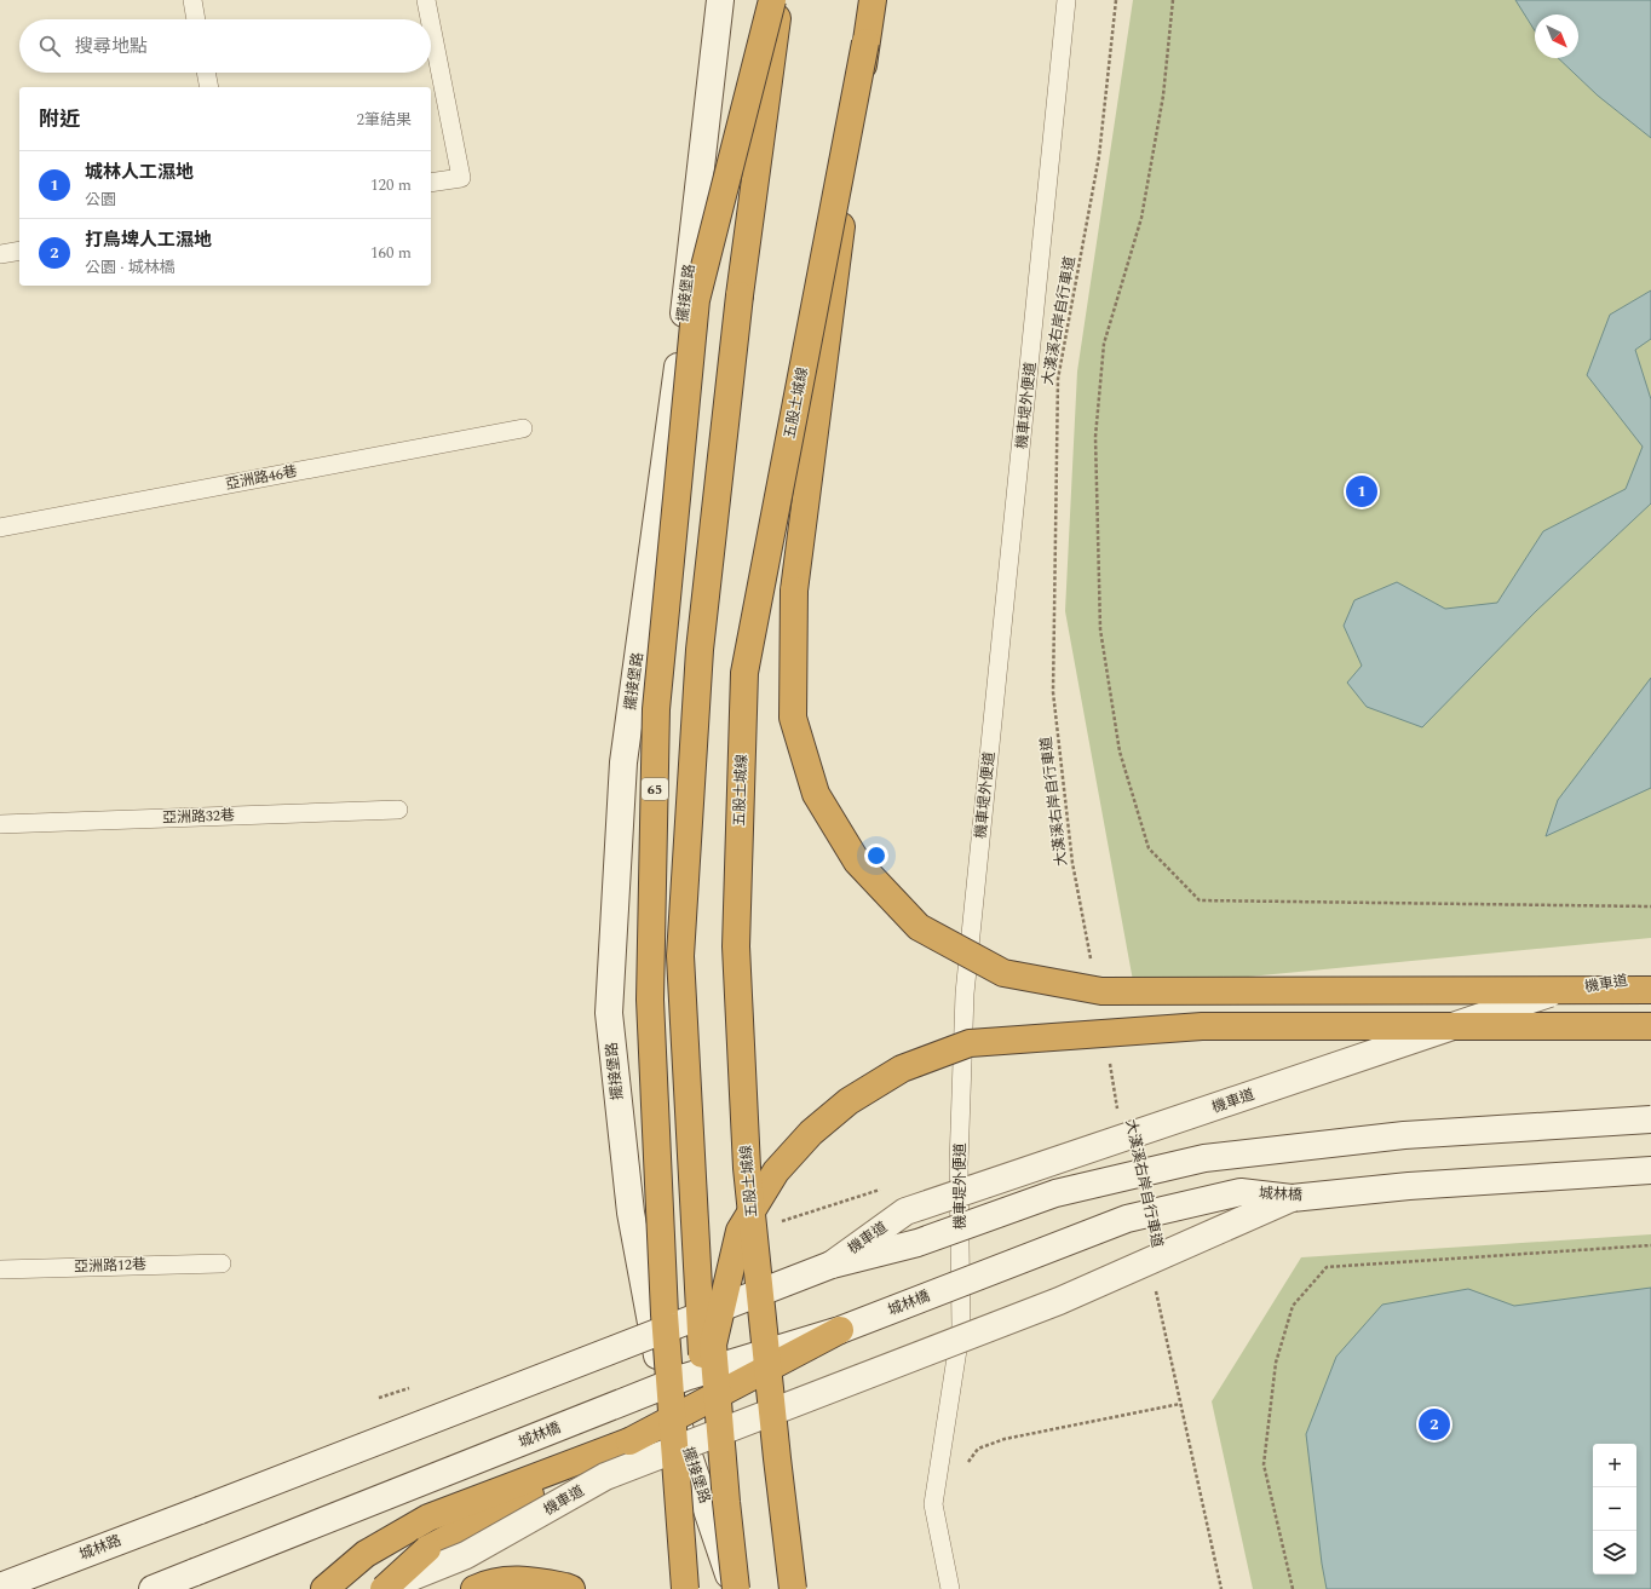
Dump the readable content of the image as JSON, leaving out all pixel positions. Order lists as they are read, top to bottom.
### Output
{
  "streets": {
    "highway": ["五股土城線", "65"],
    "street": [
      "擺接堡路",
      "機車道",
      "城林橋",
      "城林路"
    ],
    "lane": [
      "機車堤外便道",
      "亞洲路46巷",
      "亞洲路32巷",
      "亞洲路12巷"
    ],
    "path": ["大漢溪右岸自行車道"]
  },
  "crossings": [
    ["擺接堡路", "65"],
    ["機車道", "城林橋"],
    ["機車道", "城林路"]
  ],
  "north": "bottom right",
  "page": {
    "search": "搜尋地點",
    "heading": ["附近", "2筆結果"],
    "list": [
      {
        "mark": "1",
        "name": "城林人工濕地",
        "note": "公園",
        "value": "120 m"
      },
      {
        "mark": "2",
        "name": "打鳥埤人工濕地",
        "note": "公園 · 城林橋",
        "value": "160 m"
      }
    ],
    "pins": ["1", "2"],
    "map_buttons": ["+", "−"]
  }
}
